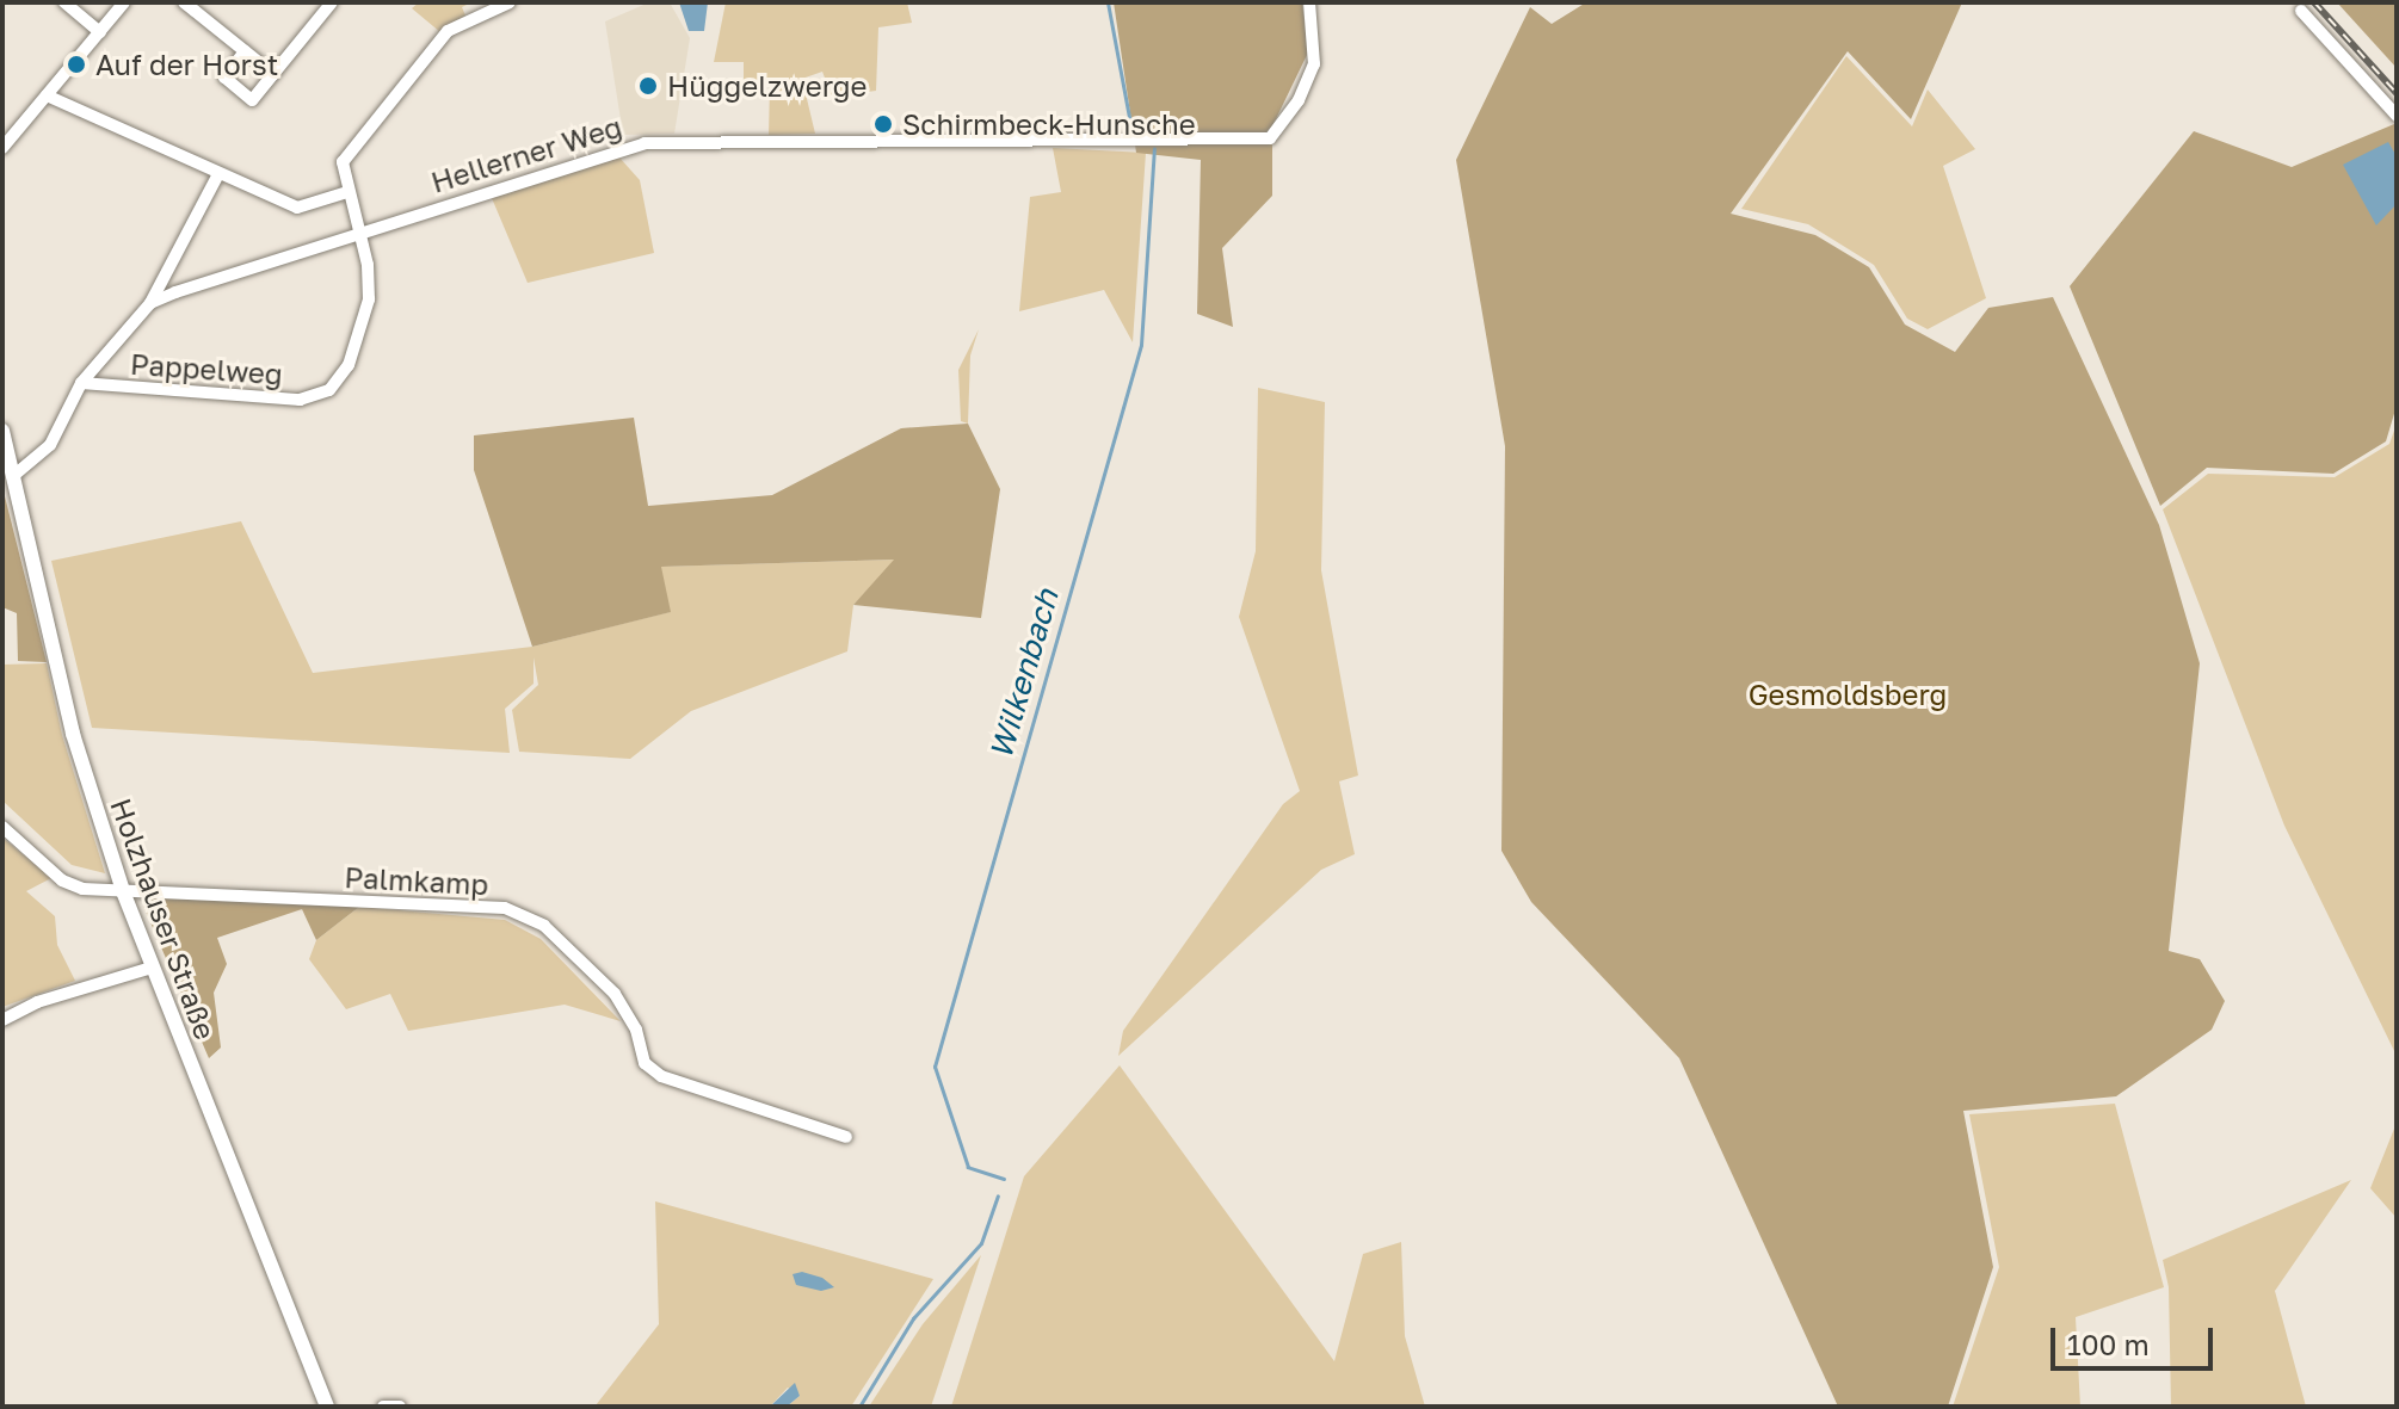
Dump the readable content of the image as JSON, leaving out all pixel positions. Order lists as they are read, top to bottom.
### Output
{
  "streets": {
    "street": [
      "Hellerner Weg",
      "Pappelweg",
      "Palmkamp",
      "Holzhauser Straße"
    ]
  },
  "crossings": [
    ["Hellerner Weg", "Pappelweg"],
    ["Palmkamp", "Holzhauser Straße"]
  ],
  "water": ["Wilkenbach"],
  "parks": ["Gesmoldsberg"],
  "places": ["Auf der Horst", "Hüggelzwerge", "Schirmbeck-Hunsche"],
  "scale_bar": "100 m"
}
